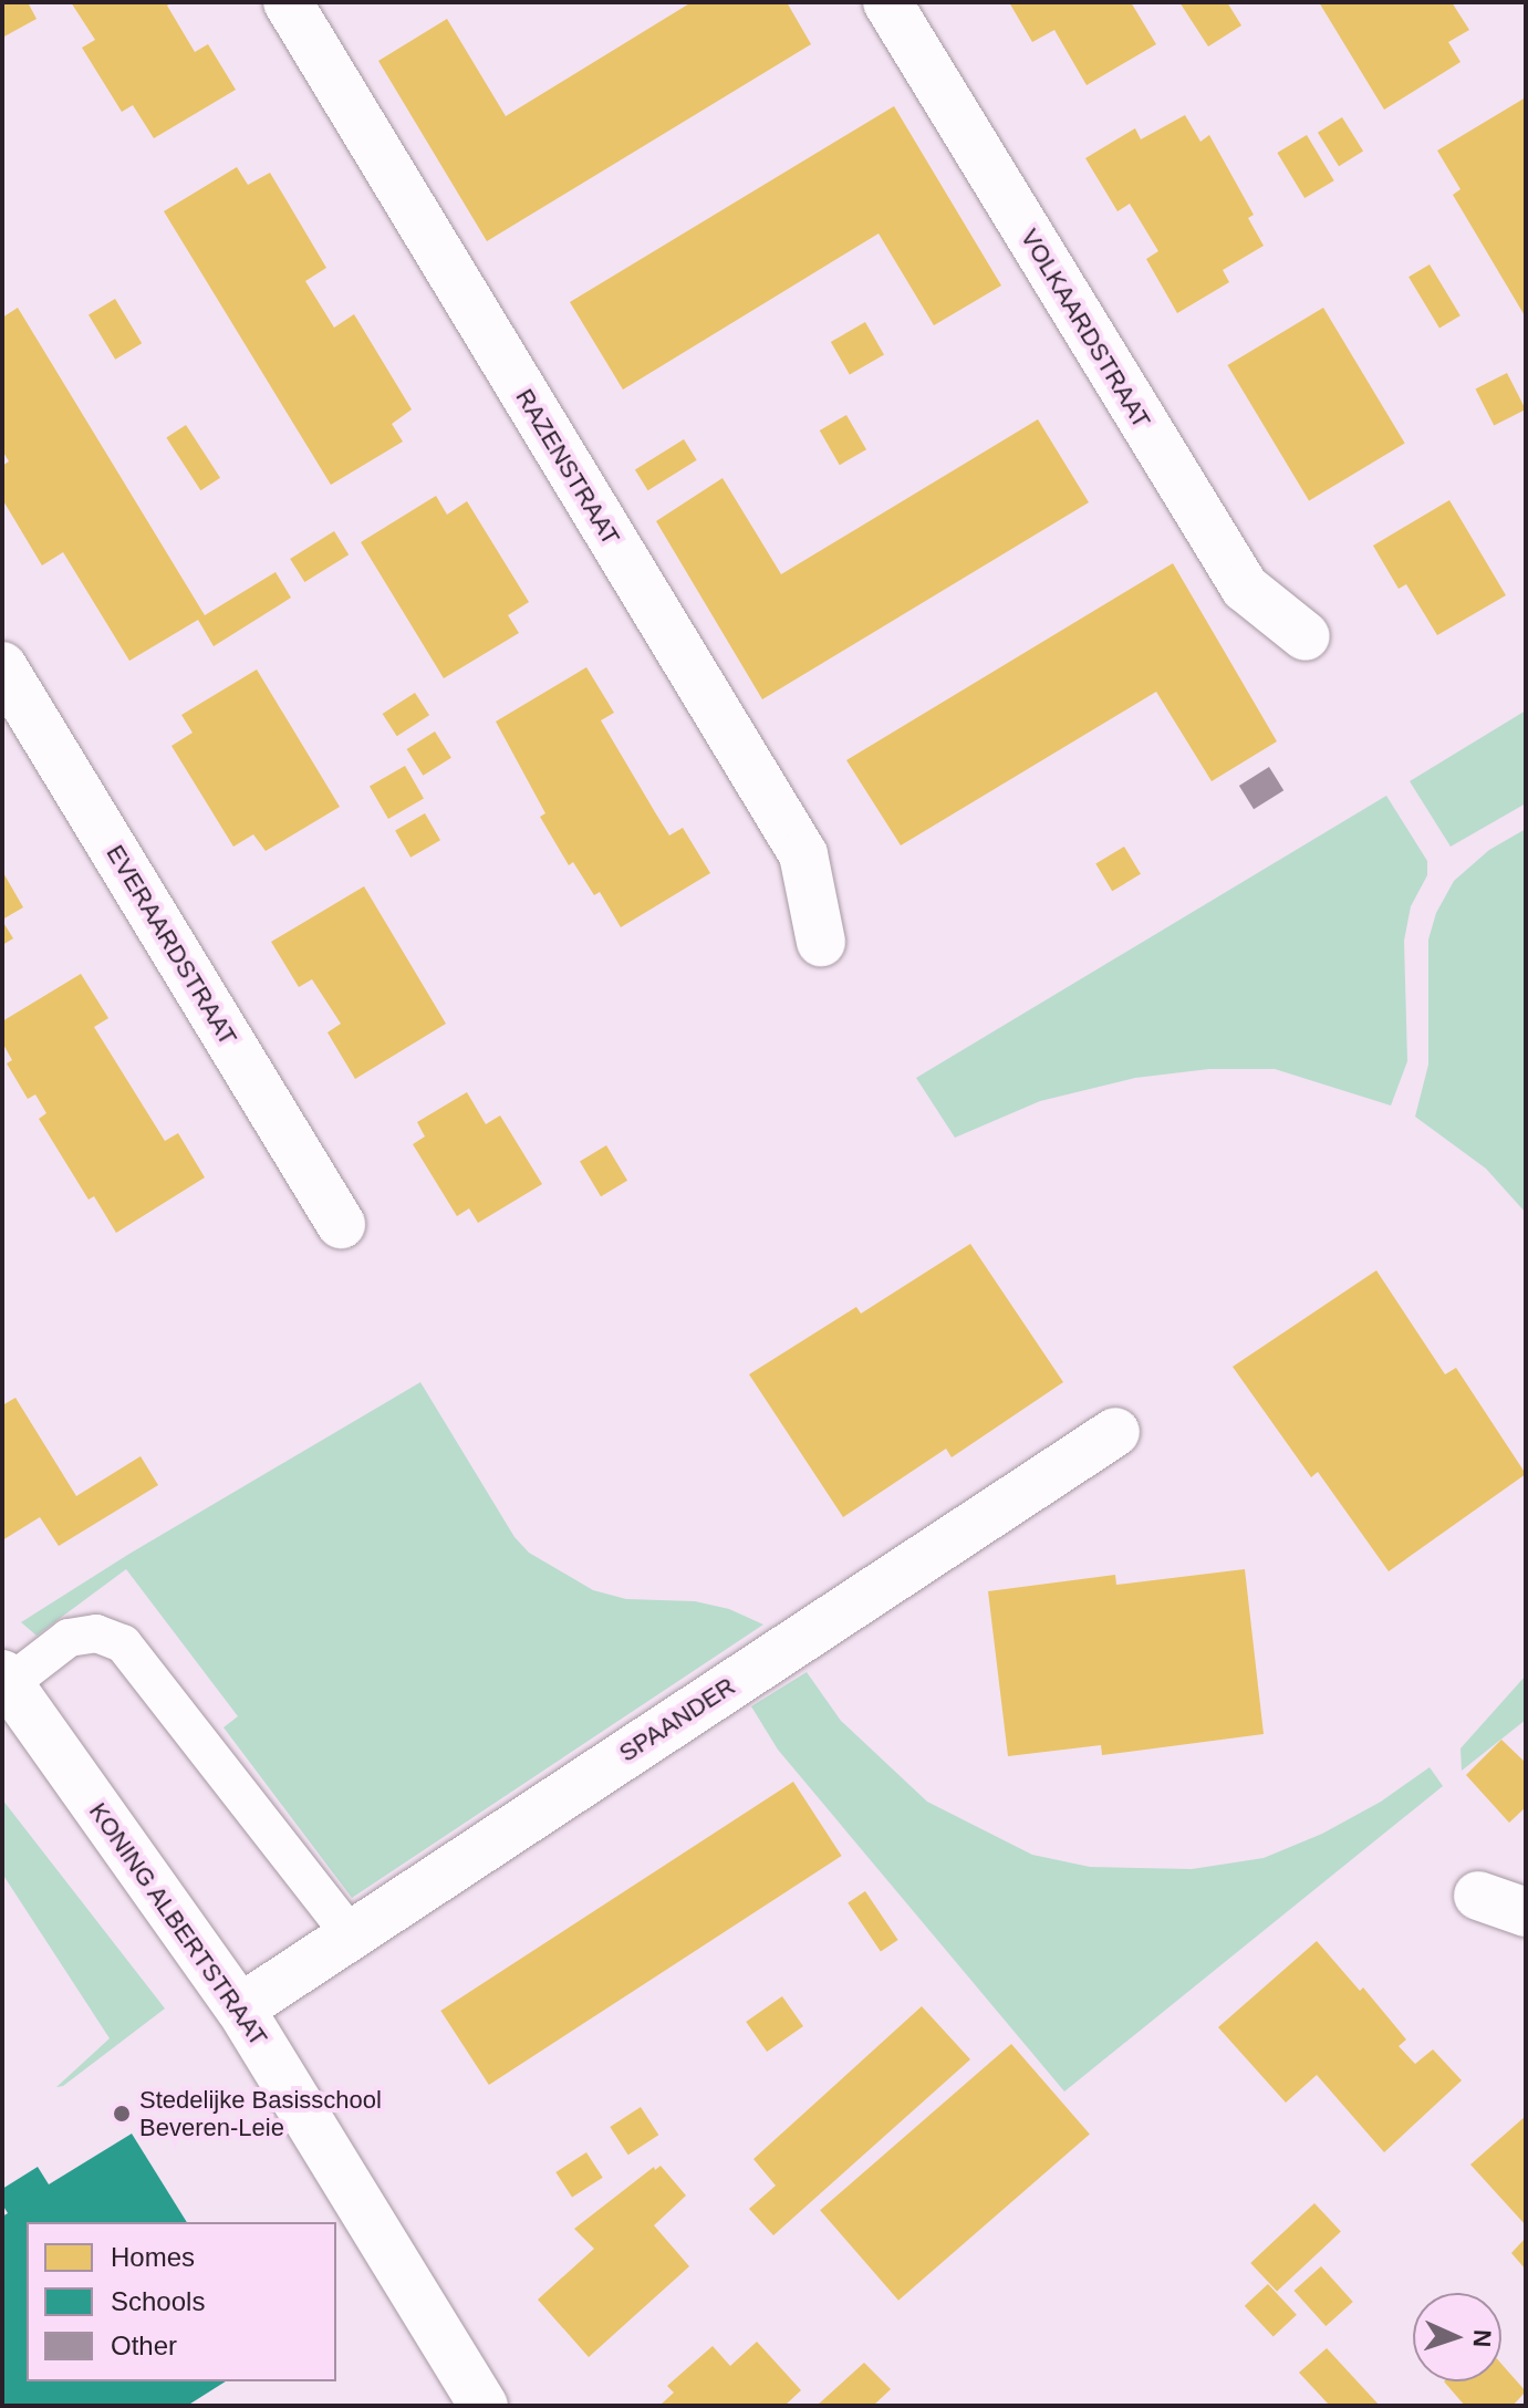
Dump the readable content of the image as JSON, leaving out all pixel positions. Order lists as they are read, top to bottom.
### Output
{
  "streets": {
    "street": [
      "VOLKAARDSTRAAT",
      "RAZENSTRAAT",
      "EVERAARDSTRAAT",
      "SPAANDER",
      "KONING ALBERTSTRAAT"
    ]
  },
  "crossings": [
    ["SPAANDER", "KONING ALBERTSTRAAT"]
  ],
  "places": ["Stedelijke Basisschool Beveren-Leie"],
  "legend": ["Homes", "Schools", "Other"],
  "north": "right"
}
